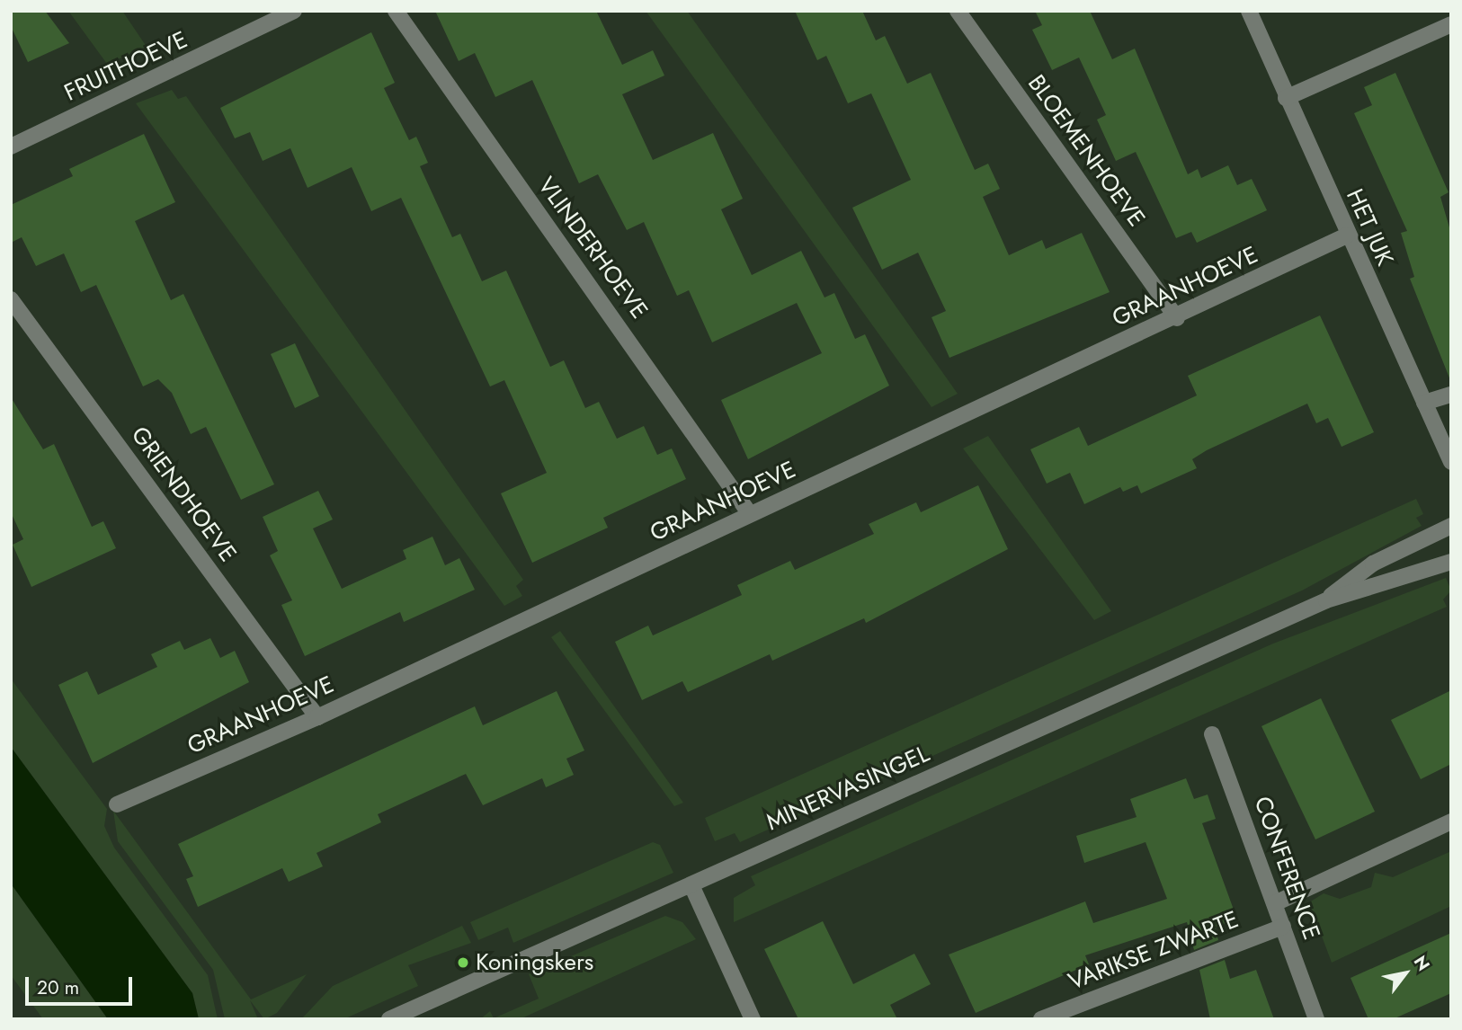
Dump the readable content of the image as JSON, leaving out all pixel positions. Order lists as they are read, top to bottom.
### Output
{
  "streets": {
    "street": [
      "FRUITHOEVE",
      "BLOEMENHOEVE",
      "HET JUK",
      "VLINDERHOEVE",
      "GRAANHOEVE",
      "GRIENDHOEVE",
      "MINERVASINGEL",
      "CONFERENCE",
      "VARIKSE ZWARTE"
    ]
  },
  "crossings": [
    ["BLOEMENHOEVE", "GRAANHOEVE"],
    ["HET JUK", "GRAANHOEVE"],
    ["VLINDERHOEVE", "GRAANHOEVE"],
    ["GRAANHOEVE", "GRIENDHOEVE"],
    ["CONFERENCE", "VARIKSE ZWARTE"]
  ],
  "places": ["Koningskers"],
  "scale_bar": "20 m",
  "north": "top right"
}
